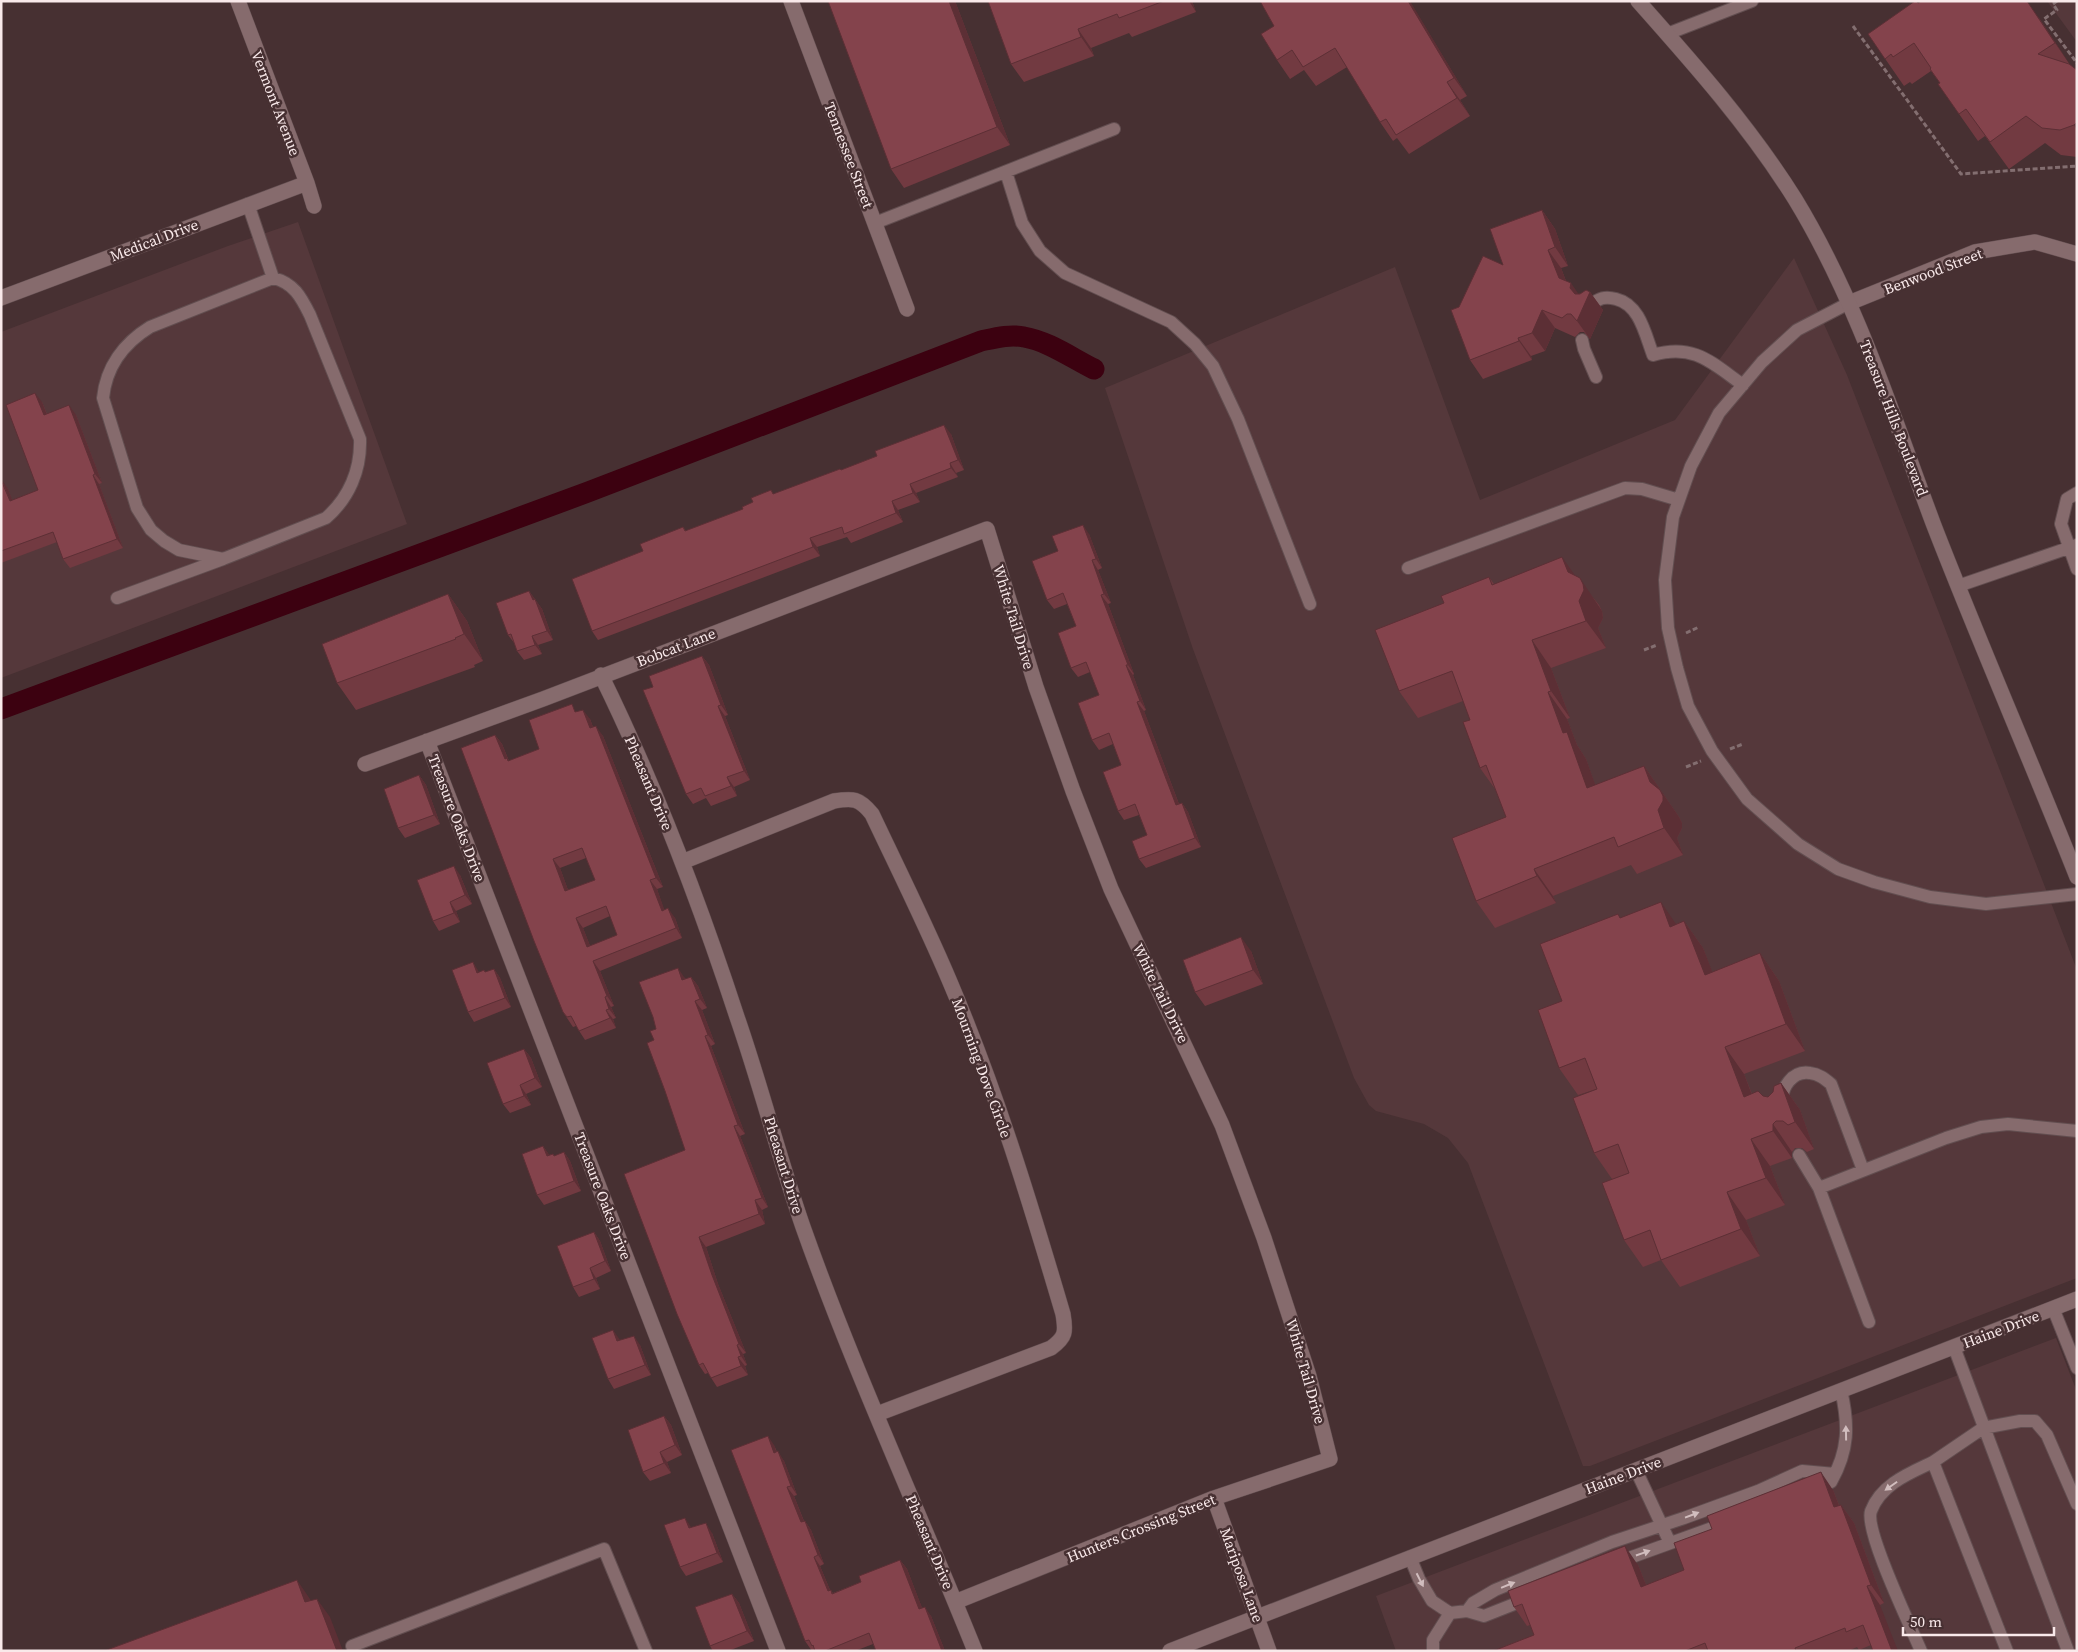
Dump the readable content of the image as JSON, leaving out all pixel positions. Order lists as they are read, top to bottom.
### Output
{
  "streets": {
    "street": [
      "Vermont Avenue",
      "Tennessee Street",
      "Medical Drive",
      "Benwood Street",
      "Treasure Hills Boulevard",
      "White Tail Drive",
      "Bobcat Lane",
      "Pheasant Drive",
      "Treasure Oaks Drive",
      "Mourning Dove Circle",
      "Haine Drive",
      "Hunters Crossing Street",
      "Mariposa Lane"
    ]
  },
  "crossings": [
    ["Vermont Avenue", "Medical Drive"],
    ["Benwood Street", "Treasure Hills Boulevard"],
    ["White Tail Drive", "Bobcat Lane"],
    ["White Tail Drive", "Hunters Crossing Street"],
    ["Bobcat Lane", "Pheasant Drive"],
    ["Bobcat Lane", "Treasure Oaks Drive"],
    ["Pheasant Drive", "Mourning Dove Circle"],
    ["Pheasant Drive", "Hunters Crossing Street"],
    ["Haine Drive", "Mariposa Lane"],
    ["Hunters Crossing Street", "Mariposa Lane"]
  ],
  "scale_bar": "50 m"
}
